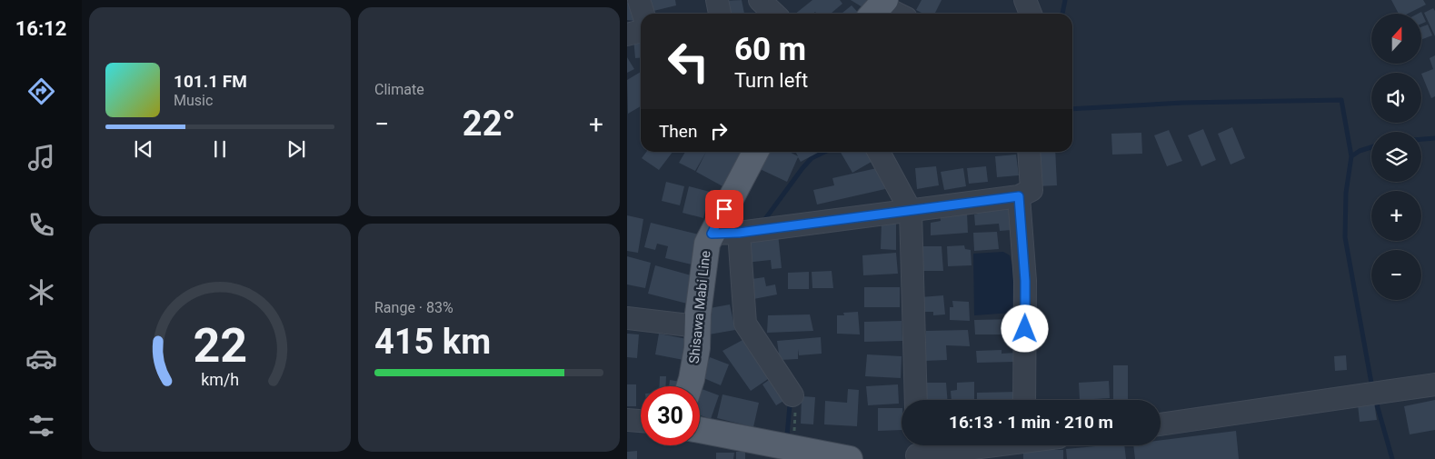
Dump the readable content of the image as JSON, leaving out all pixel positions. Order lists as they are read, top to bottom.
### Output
{
  "streets": {
    "main road": ["Shisawa Mabi Line"]
  },
  "north": "top",
  "page": {
    "tabs": "16:12",
    "tile": [
      "Climate",
      ["Range · 83%", "415 km"]
    ],
    "map_buttons": ["+", "−"],
    "turn": ["60 m", "Turn left"],
    "song": ["101.1 FM", "Music"],
    "heat": ["−", "22°", "+"],
    "then": "Then",
    "limit": "30",
    "trip": "16:13 · 1 min · 210 m",
    "gauge": ["22", "km/h"]
  }
}
